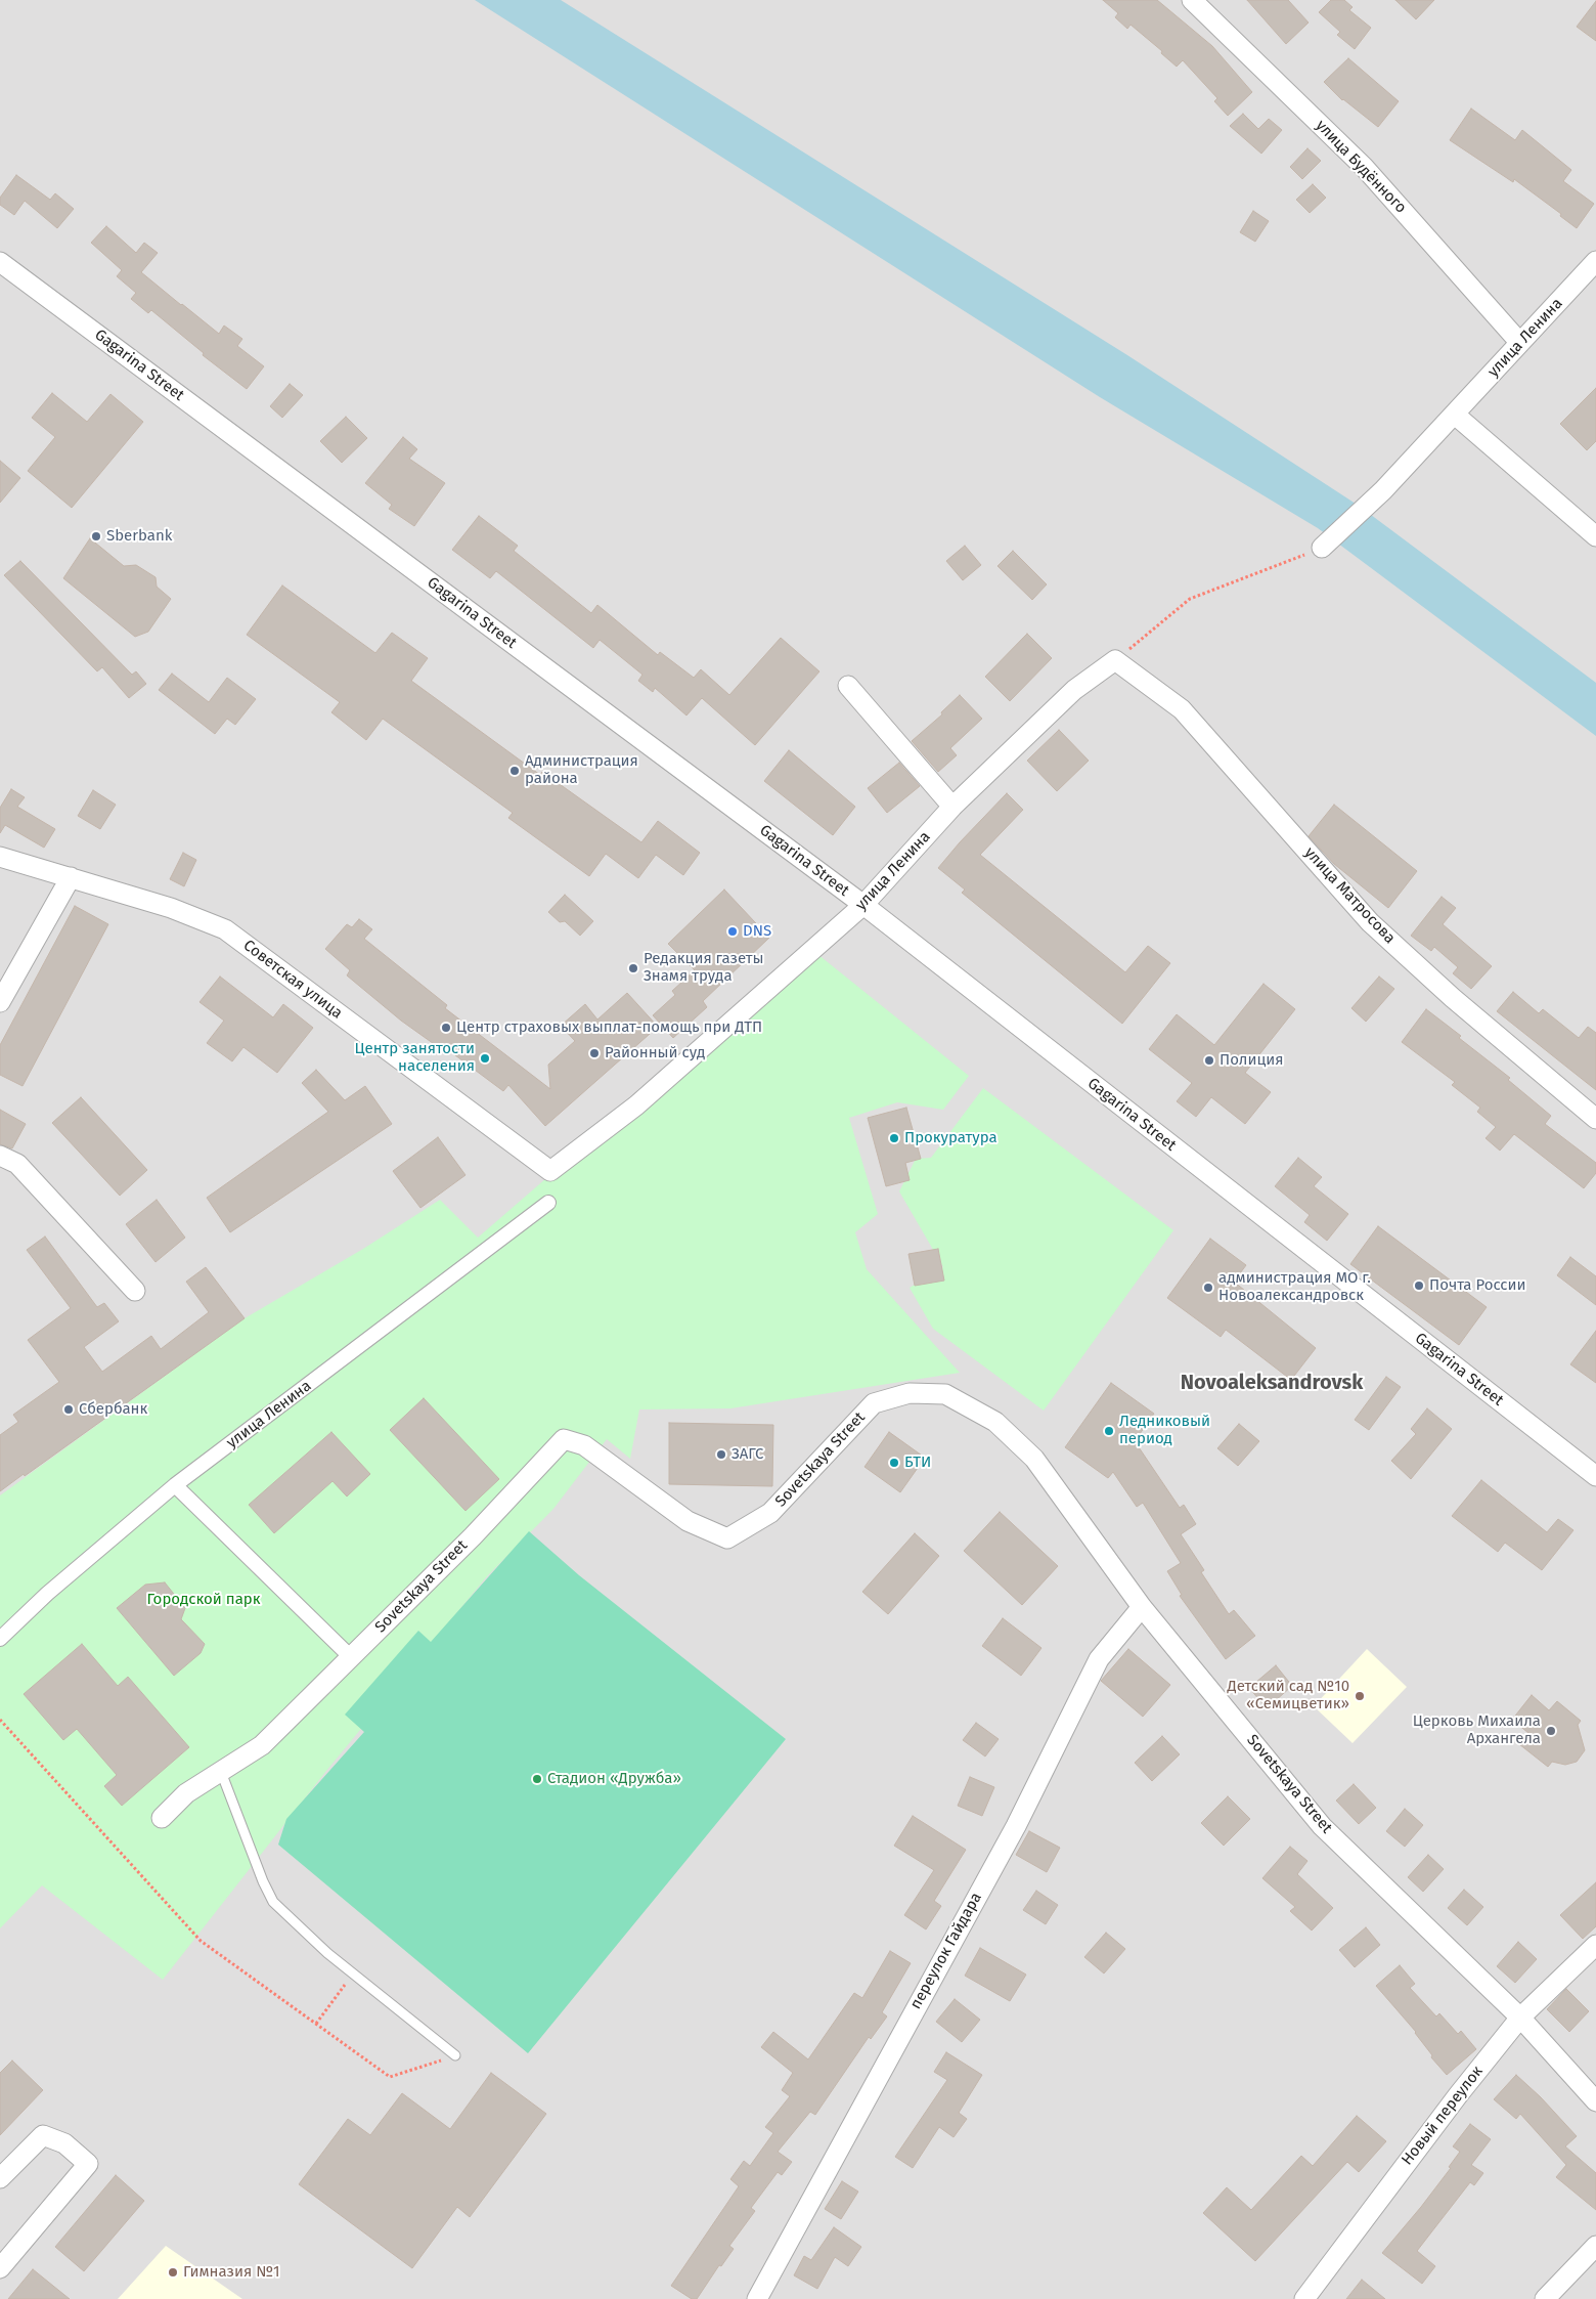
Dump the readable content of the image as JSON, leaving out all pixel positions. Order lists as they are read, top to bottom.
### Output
{
  "streets": {
    "street": [
      "улица Будённого",
      "улица Ленина",
      "Gagarina Street",
      "улица Матросова",
      "Советская улица",
      "Sovetskaya Street",
      "переулок Гайдара",
      "Новый переулок"
    ]
  },
  "crossings": [
    ["улица Будённого", "улица Ленина"],
    ["улица Ленина", "Gagarina Street"],
    ["улица Ленина", "улица Матросова"],
    ["улица Ленина", "Советская улица"],
    ["Sovetskaya Street", "переулок Гайдара"],
    ["Sovetskaya Street", "Новый переулок"]
  ],
  "districts": ["Novoaleksandrovsk"],
  "parks": ["Городской парк"],
  "places": [
    "Sberbank",
    "Администрация района",
    "DNS",
    "Редакция газеты Знамя труда",
    "Центр страховых выплат-помощь при ДТП",
    "Районный суд",
    "Центр занятости населения",
    "Полиция",
    "Прокуратура",
    "Почта России",
    "администрация МО г. Новоалександровск",
    "Сбербанк",
    "Ледниковый период",
    "ЗАГС",
    "БТИ",
    "Детский сад №10 «Семицветик»",
    "Церковь Михаила Архангела",
    "Стадион «Дружба»",
    "Гимназия №1"
  ]
}
